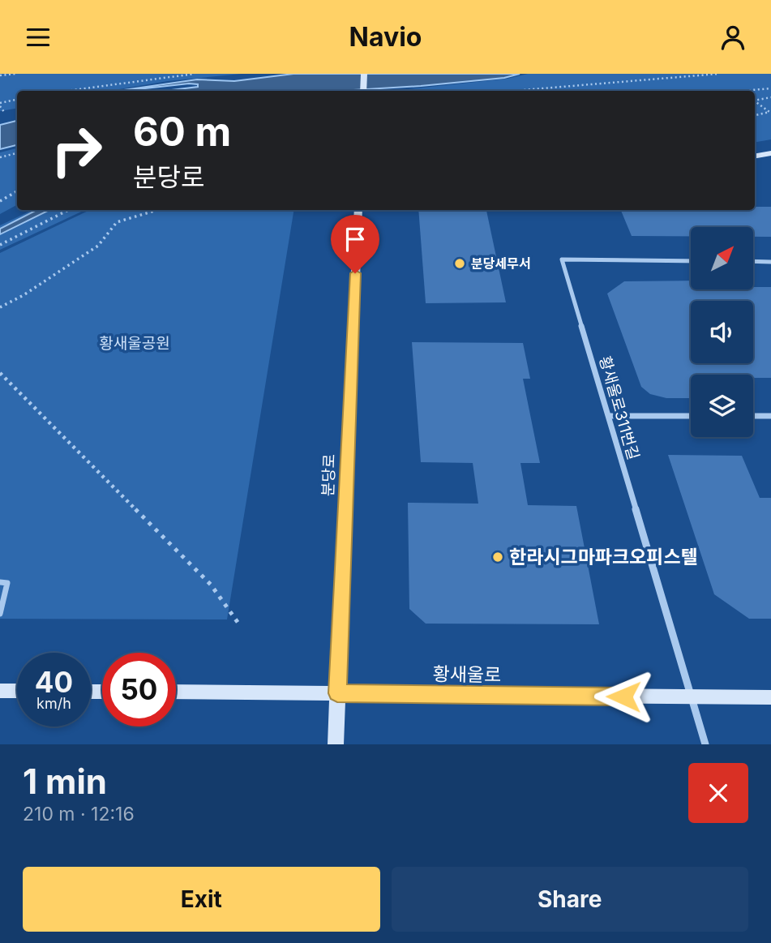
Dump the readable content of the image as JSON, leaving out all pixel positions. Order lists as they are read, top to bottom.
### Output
{
  "streets": {
    "main road": ["분당로", "황새울로"],
    "street": ["황새울로311번길"]
  },
  "crossings": [
    ["황새울로311번길", "황새울로"],
    ["분당로", "황새울로"]
  ],
  "parks": ["황새울공원"],
  "places": ["분당세무서", "한라시그마파크오피스텔"],
  "north": "top right",
  "page": {
    "header": "Navio",
    "turn": ["60 m", "분당로"],
    "speed": "40 km/h",
    "limit": "50",
    "heading": ["1 min", "210 m · 12:16"],
    "buttons": ["Exit", "Share"]
  }
}
